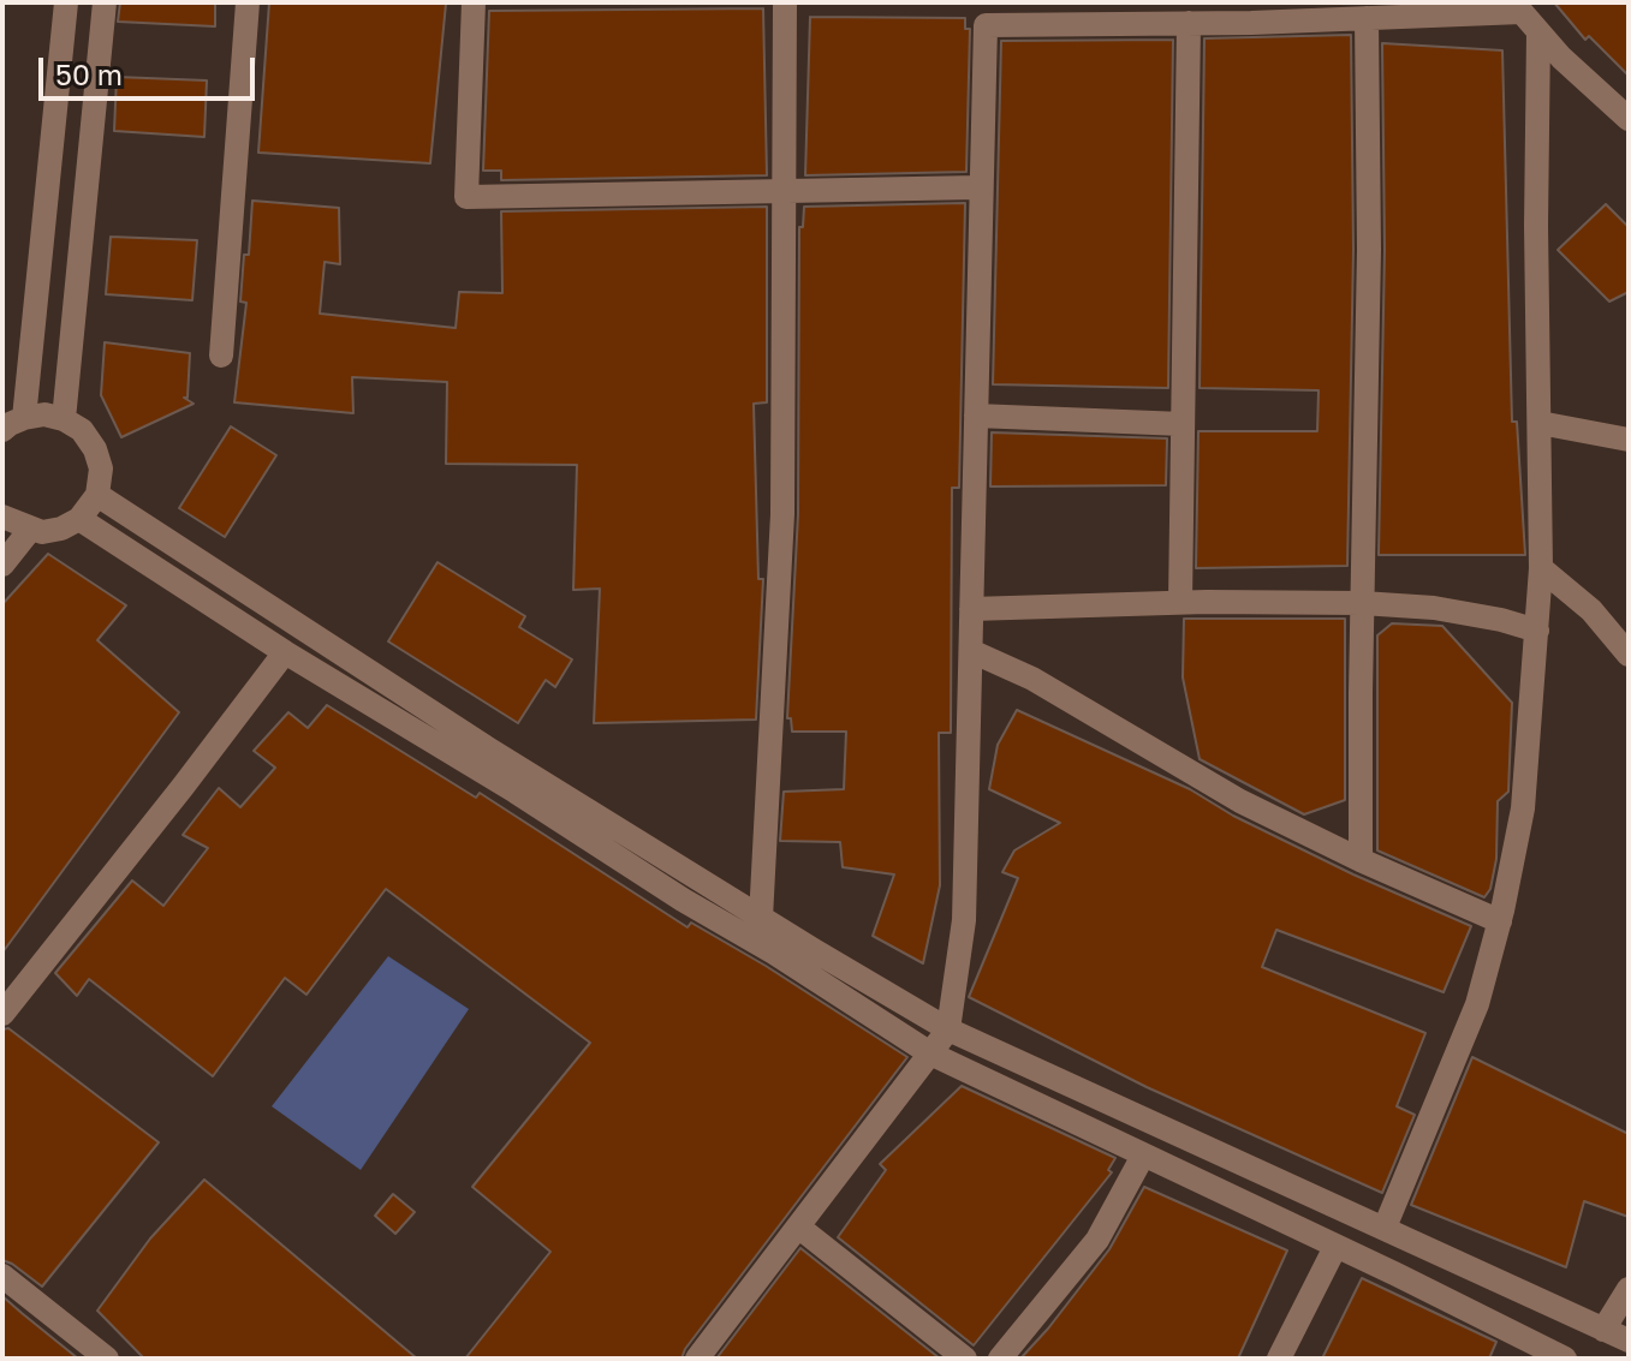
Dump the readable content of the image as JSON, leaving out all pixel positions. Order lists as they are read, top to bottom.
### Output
{
  "scale_bar": "50 m"
}
